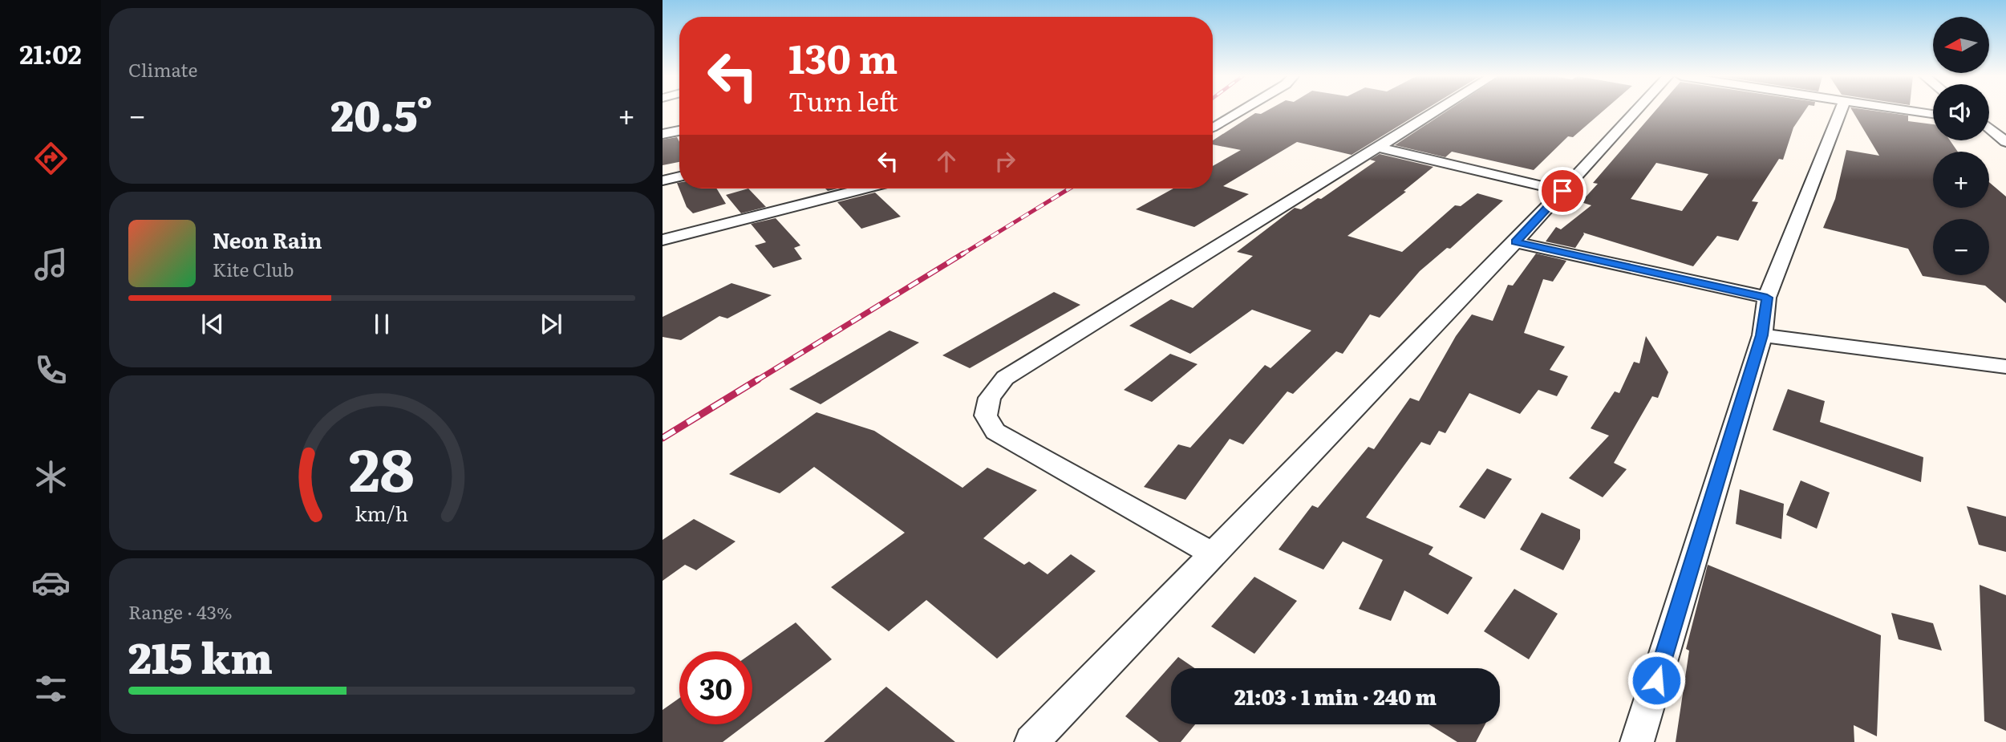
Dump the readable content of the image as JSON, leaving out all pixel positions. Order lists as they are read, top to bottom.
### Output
{
  "north": "left",
  "page": {
    "tabs": "21:02",
    "tile": [
      "Climate",
      ["Range · 43%", "215 km"]
    ],
    "map_buttons": ["+", "−"],
    "turn": ["130 m", "Turn left"],
    "heat": ["−", "20.5°", "+"],
    "song": ["Neon Rain", "Kite Club"],
    "limit": "30",
    "trip": "21:03 · 1 min · 240 m",
    "gauge": ["28", "km/h"]
  }
}
